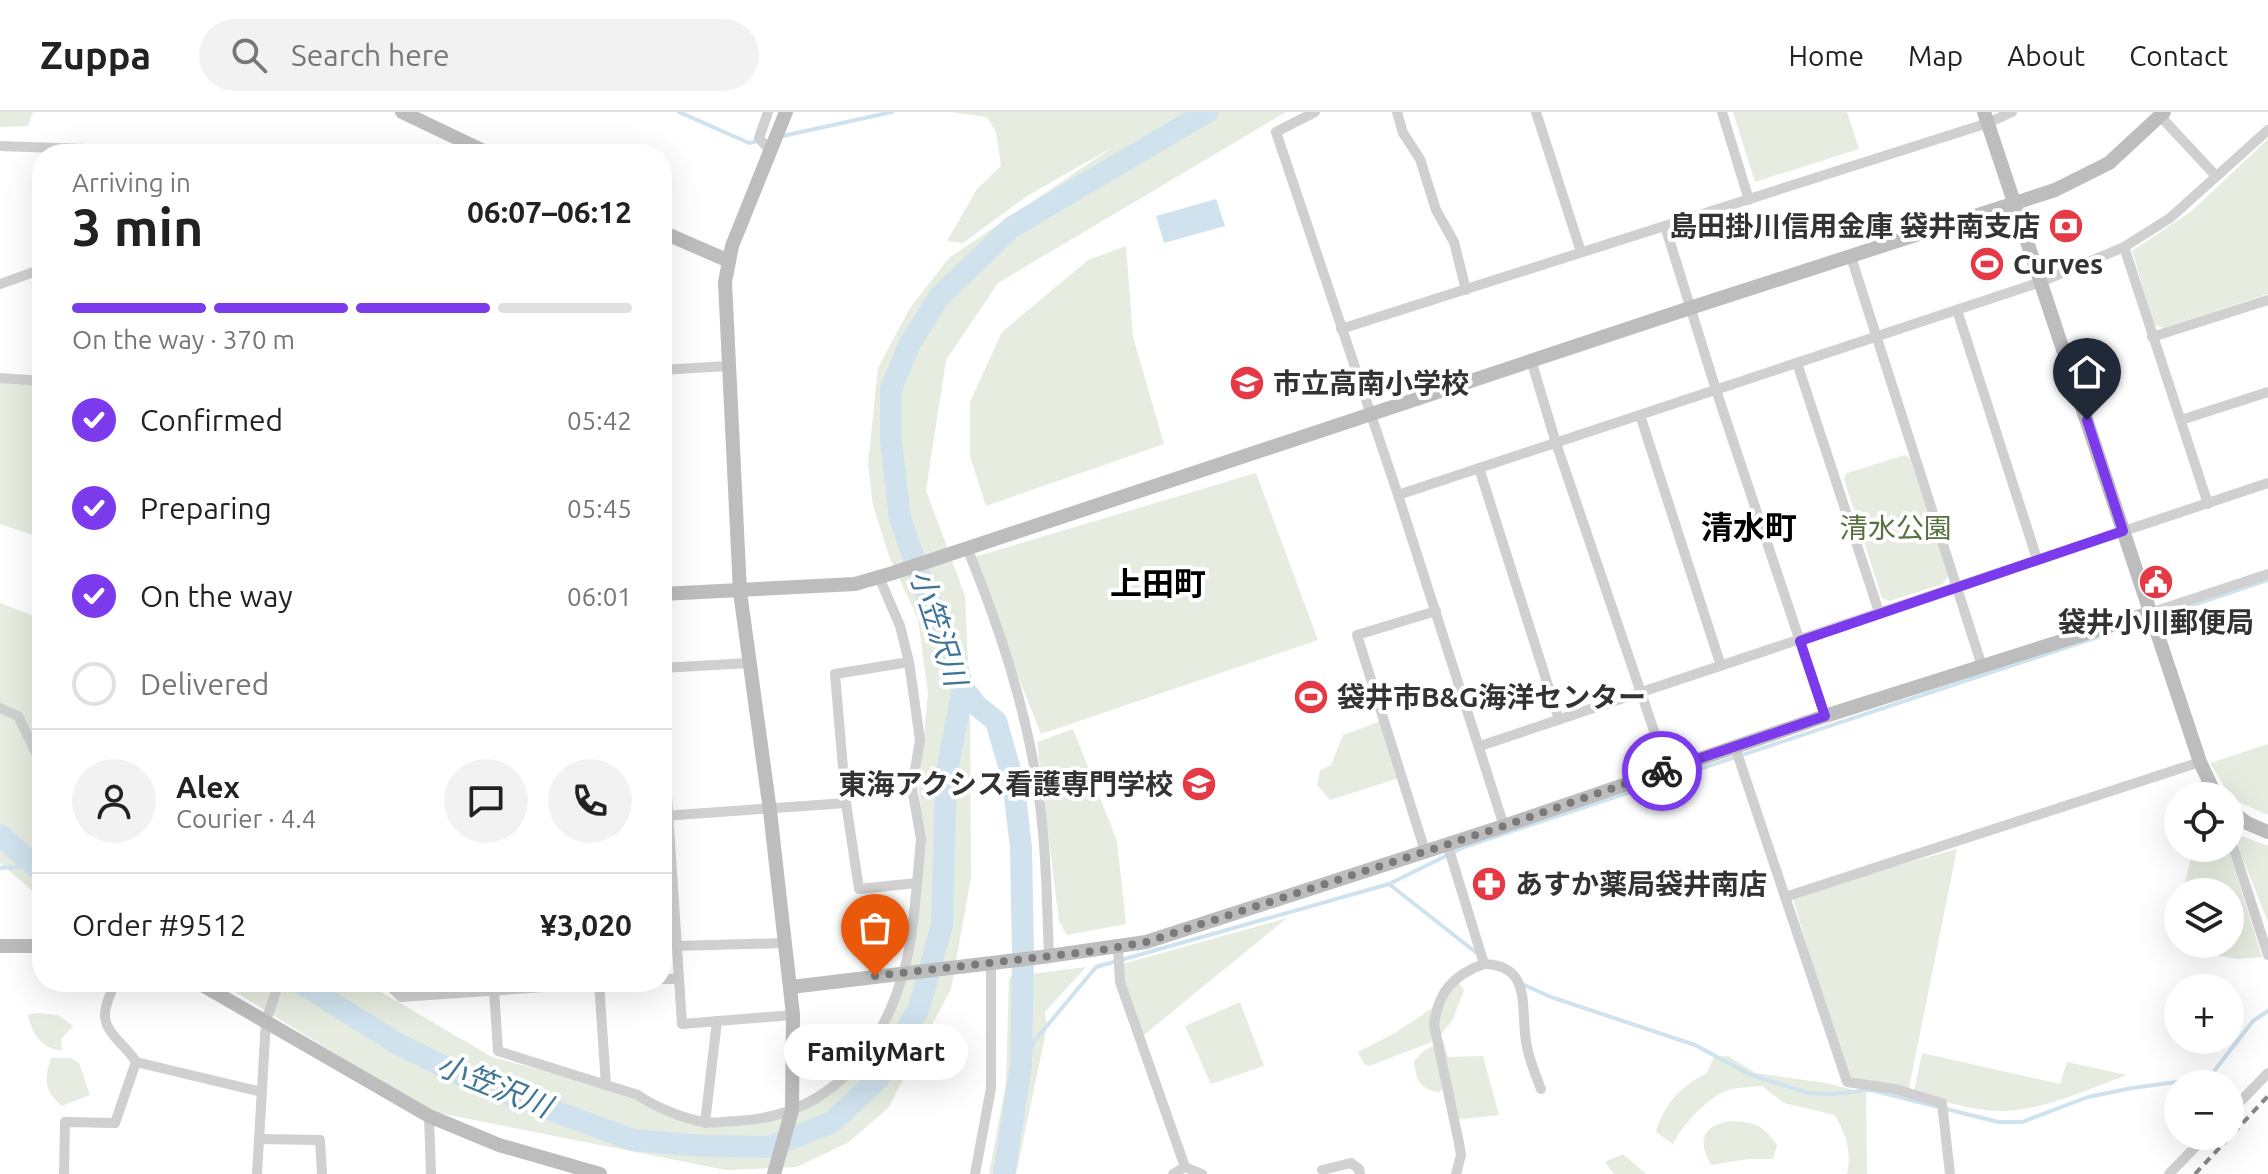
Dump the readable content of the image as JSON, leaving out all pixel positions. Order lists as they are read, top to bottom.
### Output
{
  "districts": ["清水町", "上田町"],
  "water": ["小笠沢川"],
  "parks": ["清水公園"],
  "places": {
    "bank": ["島田掛川信用金庫 袋井南支店"],
    "sports": ["Curves", "袋井市B&G海洋センター"],
    "school or university": ["市立高南小学校", "東海アクシス看護専門学校"],
    "public building": ["袋井小川郵便局"],
    "pharmacy": ["あすか薬局袋井南店"],
    "other": ["FamilyMart"]
  },
  "page": {
    "header": "Zuppa",
    "search": "Search here",
    "nav": [
      "Home",
      "Map",
      "About",
      "Contact"
    ],
    "heading": ["3 min", "Arriving in", "06:07–06:12"],
    "panel": [
      "Alex",
      "Courier · 4.4",
      "Order #9512",
      "¥3,020"
    ],
    "bar": "On the way · 370 m",
    "list": [
      ["Confirmed", "05:42"],
      ["Preparing", "05:45"],
      ["On the way", "06:01"],
      "Delivered"
    ],
    "map_buttons": ["+", "−"],
    "bubble": "FamilyMart"
  }
}
